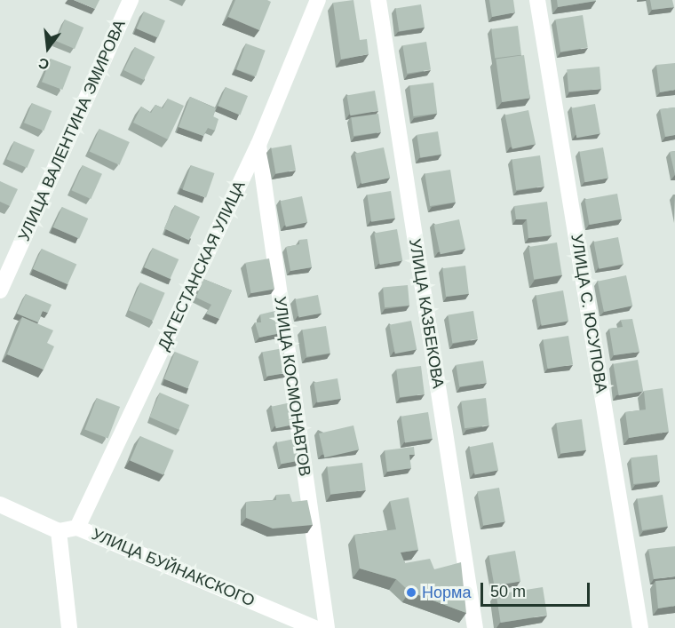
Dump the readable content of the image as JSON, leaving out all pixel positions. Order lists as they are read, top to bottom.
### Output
{
  "streets": {
    "street": [
      "УЛИЦА ВАЛЕНТИНА ЭМИРОВА",
      "ДАГЕСТАНСКАЯ УЛИЦА",
      "УЛИЦА КАЗБЕКОВА",
      "УЛИЦА С. ЮСУПОВА",
      "УЛИЦА КОСМОНАВТОВ",
      "УЛИЦА БУЙНАКСКОГО"
    ]
  },
  "crossings": [
    ["ДАГЕСТАНСКАЯ УЛИЦА", "УЛИЦА КОСМОНАВТОВ"],
    ["ДАГЕСТАНСКАЯ УЛИЦА", "УЛИЦА БУЙНАКСКОГО"]
  ],
  "places": ["Норма"],
  "scale_bar": "50 m",
  "north": "bottom"
}
